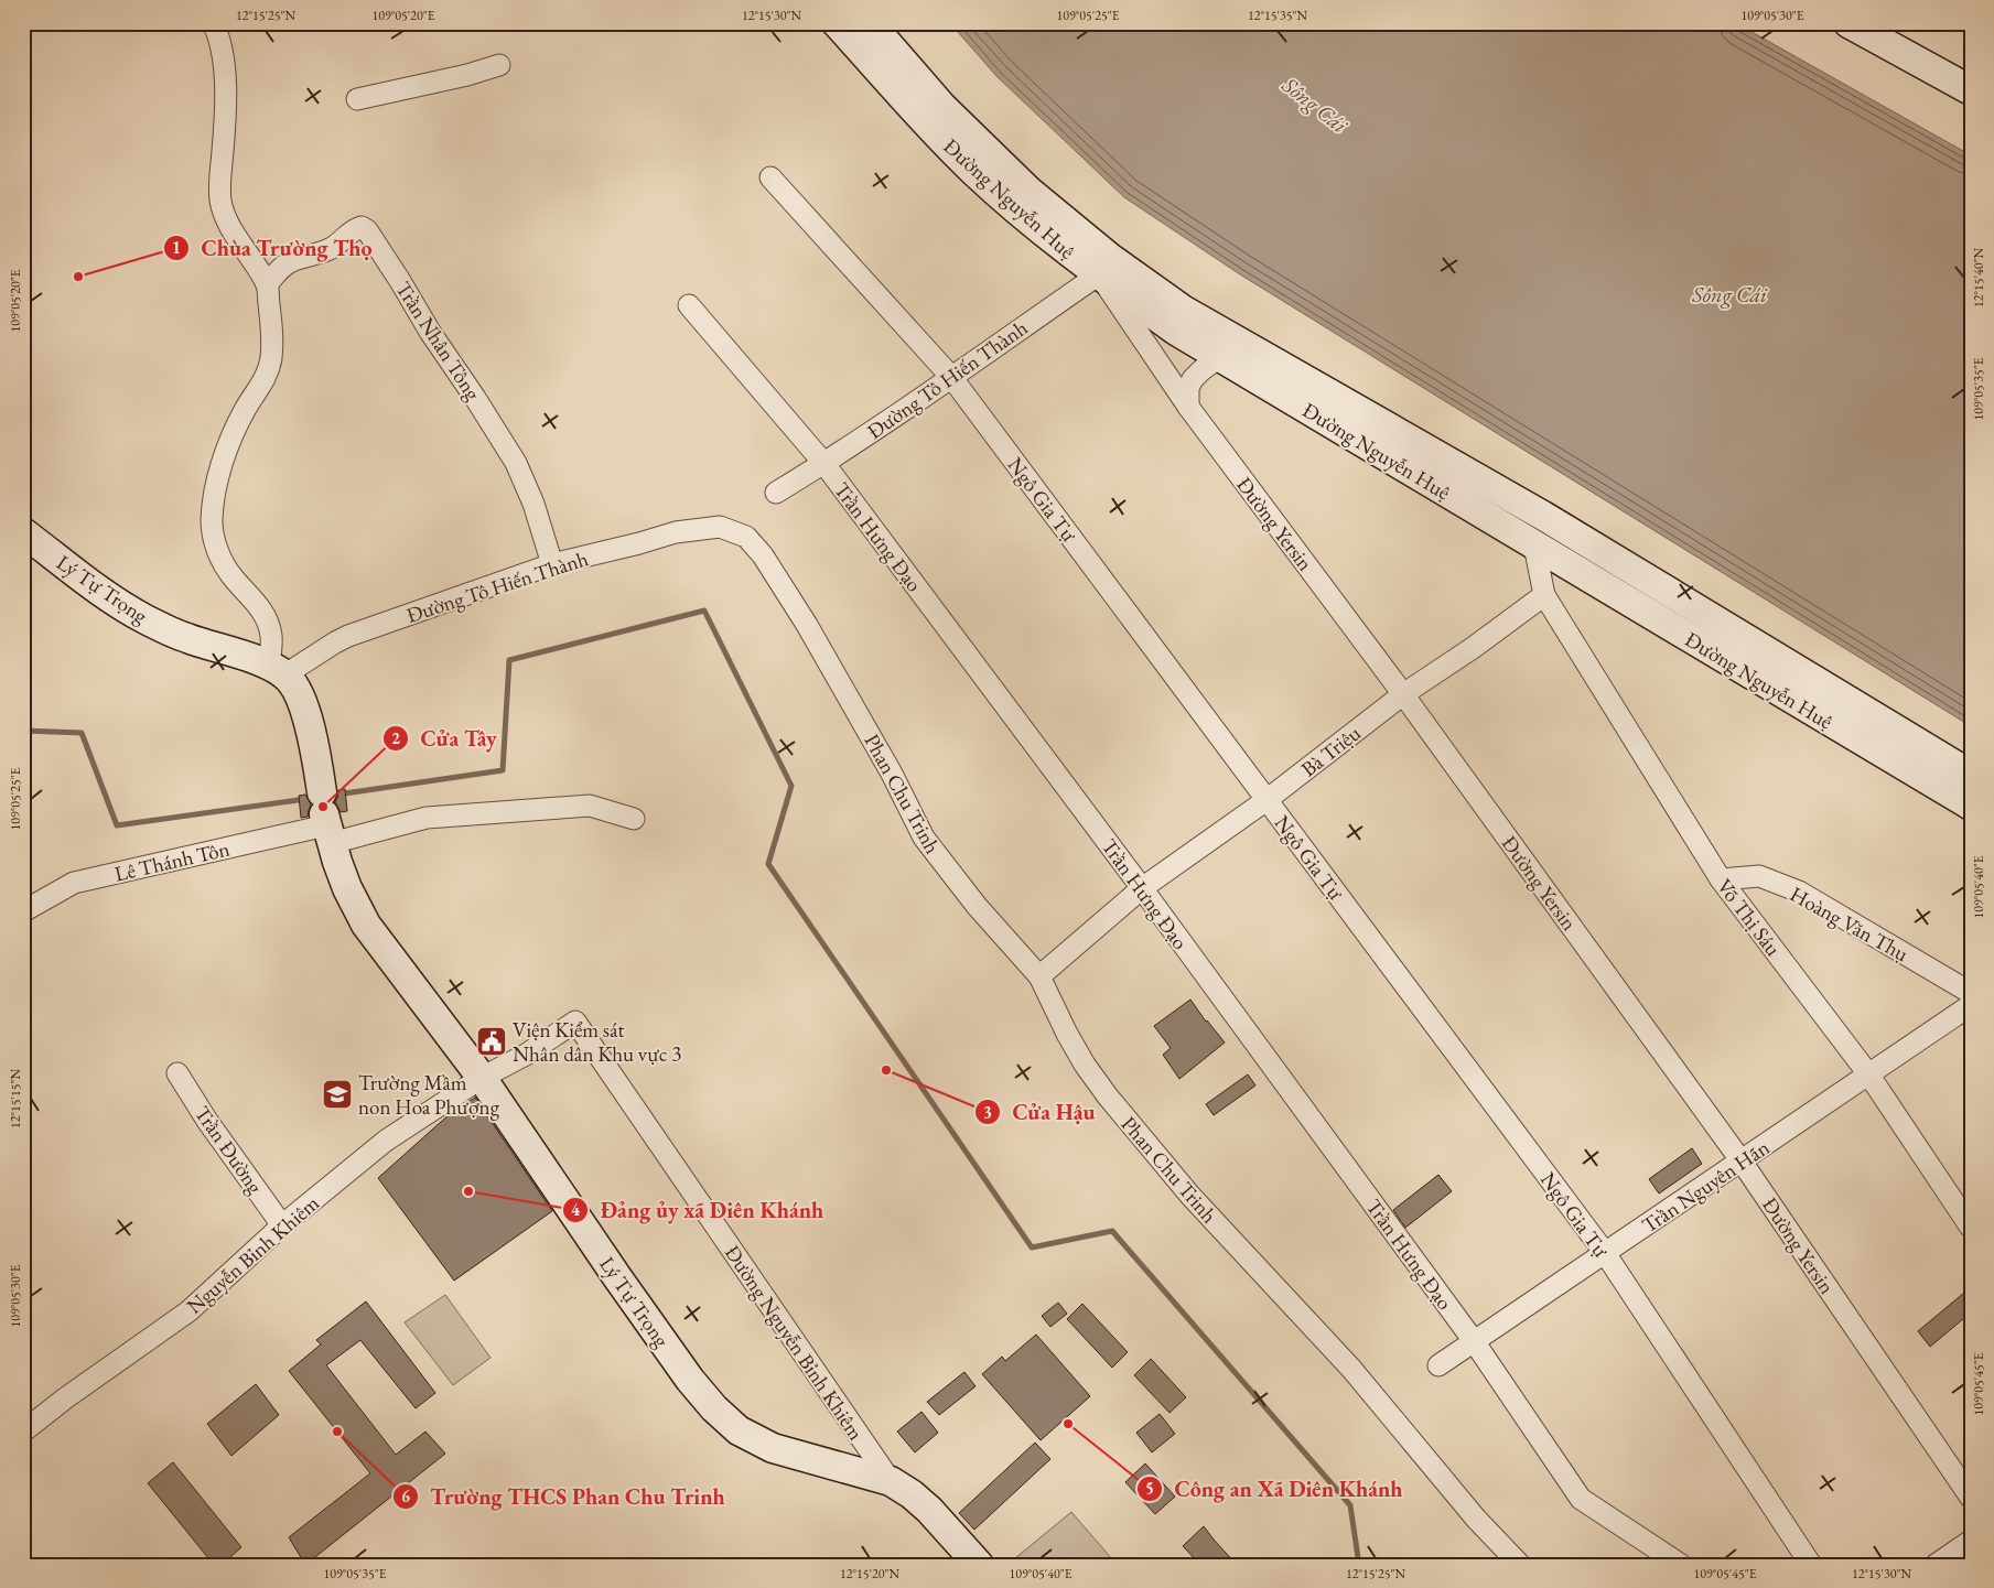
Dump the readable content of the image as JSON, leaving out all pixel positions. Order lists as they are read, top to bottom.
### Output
{
  "streets": {
    "main road": ["Đường Nguyễn Huệ", "Lý Tự Trọng"],
    "street": [
      "Trần Nhân Tông",
      "Đường Tô Hiến Thành",
      "Ngô Gia Tự",
      "Đường Yersin",
      "Trần Hưng Đạo",
      "Bà Triệu",
      "Phan Chu Trinh",
      "Lê Thánh Tôn",
      "Võ Thị Sáu",
      "Hoàng Văn Thụ",
      "Trần Đường",
      "Trần Nguyên Hãn",
      "Nguyễn Bỉnh Khiêm",
      "Đường Nguyễn Bỉnh Khiêm"
    ]
  },
  "crossings": [
    ["Đường Nguyễn Huệ", "Đường Tô Hiến Thành"],
    ["Đường Nguyễn Huệ", "Đường Yersin"],
    ["Trần Nhân Tông", "Đường Tô Hiến Thành"],
    ["Đường Tô Hiến Thành", "Ngô Gia Tự"],
    ["Đường Tô Hiến Thành", "Đường Yersin"],
    ["Đường Tô Hiến Thành", "Trần Hưng Đạo"],
    ["Đường Tô Hiến Thành", "Lý Tự Trọng"],
    ["Đường Tô Hiến Thành", "Phan Chu Trinh"],
    ["Ngô Gia Tự", "Bà Triệu"],
    ["Ngô Gia Tự", "Trần Nguyên Hãn"],
    ["Đường Yersin", "Bà Triệu"],
    ["Đường Yersin", "Trần Nguyên Hãn"],
    ["Trần Hưng Đạo", "Bà Triệu"],
    ["Trần Hưng Đạo", "Trần Nguyên Hãn"],
    ["Lý Tự Trọng", "Lê Thánh Tôn"],
    ["Lý Tự Trọng", "Nguyễn Bỉnh Khiêm"],
    ["Lý Tự Trọng", "Đường Nguyễn Bỉnh Khiêm"],
    ["Bà Triệu", "Phan Chu Trinh"],
    ["Bà Triệu", "Võ Thị Sáu"],
    ["Võ Thị Sáu", "Hoàng Văn Thụ"],
    ["Võ Thị Sáu", "Trần Nguyên Hãn"],
    ["Trần Đường", "Nguyễn Bỉnh Khiêm"],
    ["Nguyễn Bỉnh Khiêm", "Đường Nguyễn Bỉnh Khiêm"]
  ],
  "water": ["Sông Cái"],
  "places": {
    "other": [
      "Chùa Trường Thọ",
      "Cửa Tây",
      "Cửa Hậu",
      "Đảng ủy xã Diên Khánh",
      "Công an Xã Diên Khánh",
      "Trường THCS Phan Chu Trinh"
    ],
    "public building": ["Viện Kiểm sát Nhân dân Khu vực 3"],
    "school or university": ["Trường Mầm non Hoa Phượng"]
  },
  "coordinates": [
    "12°15'25\"N",
    "109°05'20\"E",
    "12°15'30\"N",
    "109°05'25\"E",
    "12°15'35\"N",
    "109°05'30\"E",
    "12°15'40\"N",
    "109°05'35\"E",
    "109°05'40\"E",
    "12°15'15\"N",
    "109°05'45\"E",
    "12°15'20\"N"
  ]
}
